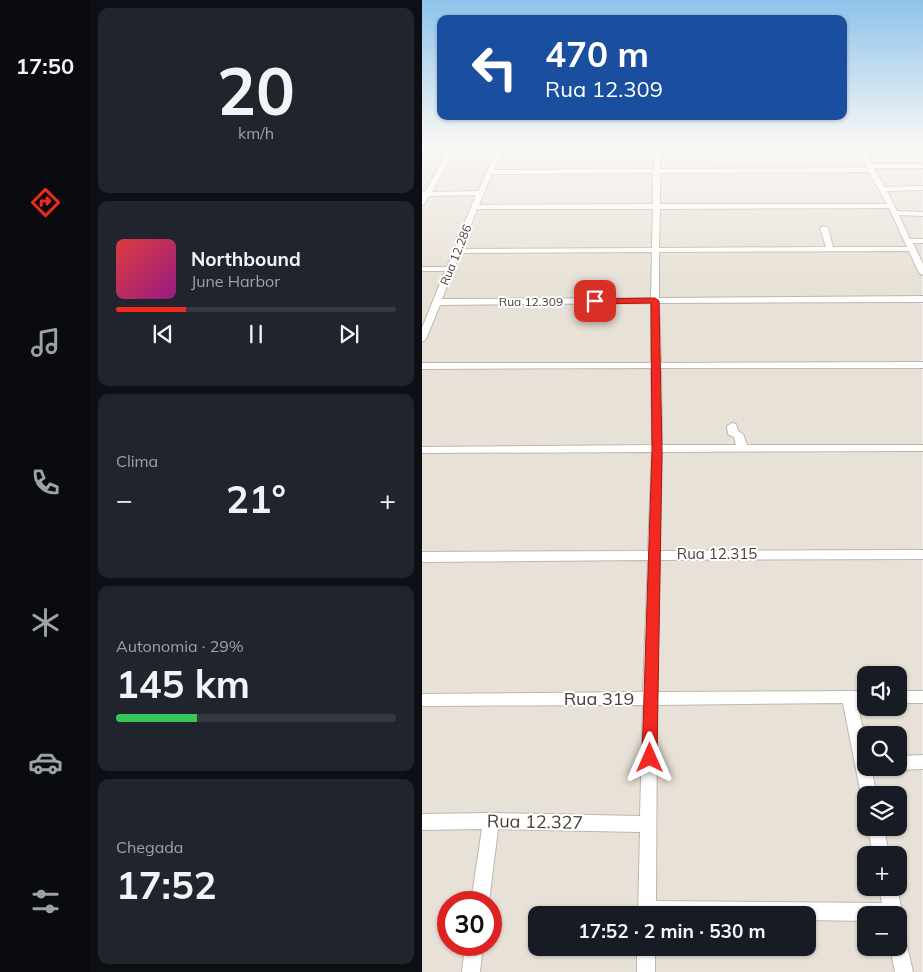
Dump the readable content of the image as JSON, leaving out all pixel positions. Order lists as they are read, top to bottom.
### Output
{
  "streets": {
    "street": [
      "Rua 12.286",
      "Rua 12.309",
      "Rua 12.315",
      "Rua 319",
      "Rua 12.327"
    ]
  },
  "crossings": [
    ["Rua 12.286", "Rua 12.309"]
  ],
  "page": {
    "tabs": "17:50",
    "tile": [
      ["20", "km/h"],
      "Clima",
      ["Autonomia · 29%", "145 km"],
      ["Chegada", "17:52"]
    ],
    "turn": ["470 m", "Rua 12.309"],
    "song": ["Northbound", "June Harbor"],
    "heat": ["−", "21°", "+"],
    "map_buttons": ["+", "−"],
    "limit": "30",
    "trip": "17:52 · 2 min · 530 m"
  }
}
